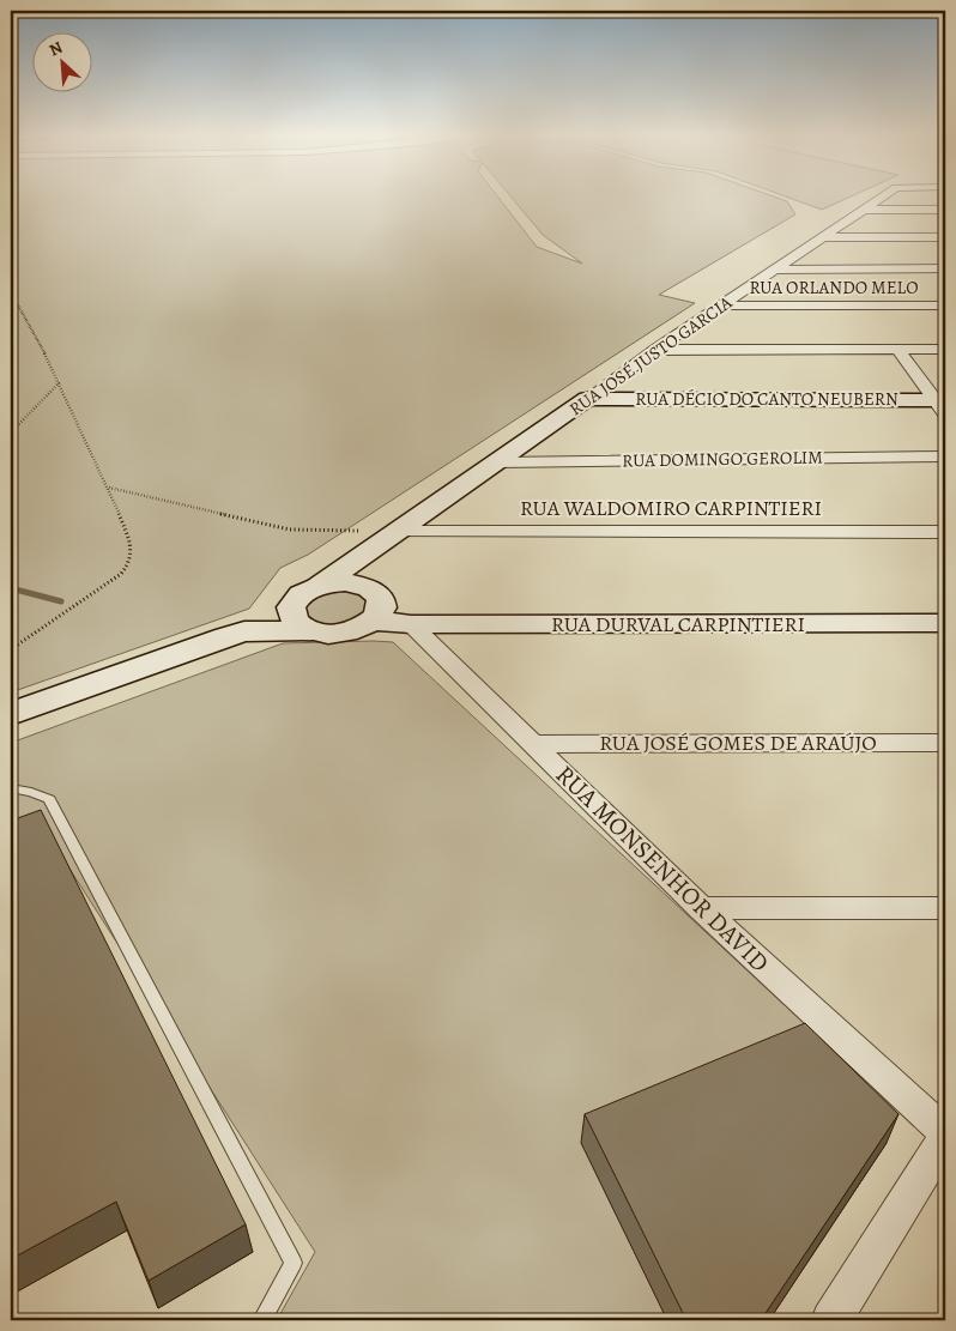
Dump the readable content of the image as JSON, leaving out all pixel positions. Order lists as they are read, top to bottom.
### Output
{
  "streets": {
    "street": [
      "RUA ORLANDO MELO",
      "RUA JOSÉ JUSTO GARCIA",
      "RUA DÉCIO DO CANTO NEUBERN",
      "RUA DOMINGO GEROLIM",
      "RUA WALDOMIRO CARPINTIERI",
      "RUA DURVAL CARPINTIERI",
      "RUA JOSÉ GOMES DE ARAÚJO",
      "RUA MONSENHOR DAVID"
    ]
  },
  "crossings": [
    ["RUA ORLANDO MELO", "RUA JOSÉ JUSTO GARCIA"],
    ["RUA JOSÉ JUSTO GARCIA", "RUA DÉCIO DO CANTO NEUBERN"],
    ["RUA JOSÉ JUSTO GARCIA", "RUA DOMINGO GEROLIM"],
    ["RUA JOSÉ JUSTO GARCIA", "RUA WALDOMIRO CARPINTIERI"],
    ["RUA DURVAL CARPINTIERI", "RUA MONSENHOR DAVID"],
    ["RUA JOSÉ GOMES DE ARAÚJO", "RUA MONSENHOR DAVID"]
  ],
  "north": "top left"
}
